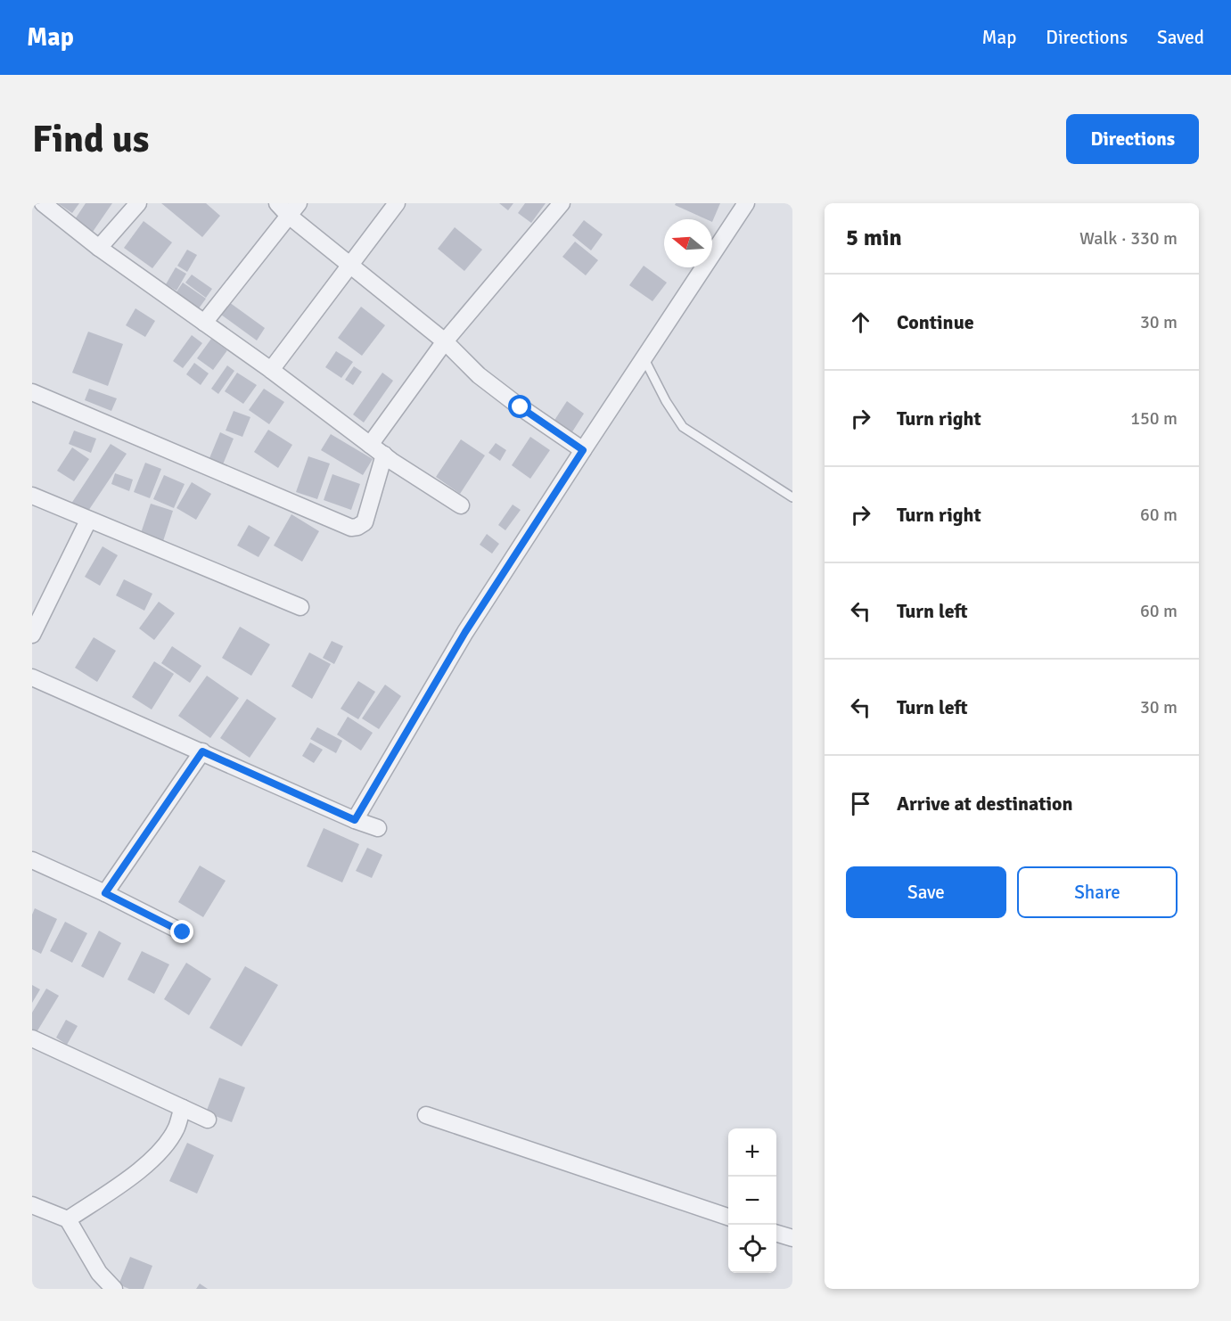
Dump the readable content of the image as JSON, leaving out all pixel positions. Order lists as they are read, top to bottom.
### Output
{
  "north": "left",
  "page": {
    "header": "Map",
    "nav": ["Map", "Directions", "Saved"],
    "buttons": [
      "Directions",
      ["Save", "Share"]
    ],
    "title": "Find us",
    "heading": ["5 min", "Walk · 330 m"],
    "list": [
      ["Continue", "30 m"],
      ["Turn right", "150 m"],
      ["Turn right", "60 m"],
      ["Turn left", "60 m"],
      ["Turn left", "30 m"],
      "Arrive at destination"
    ],
    "map_buttons": ["+", "−"]
  }
}
